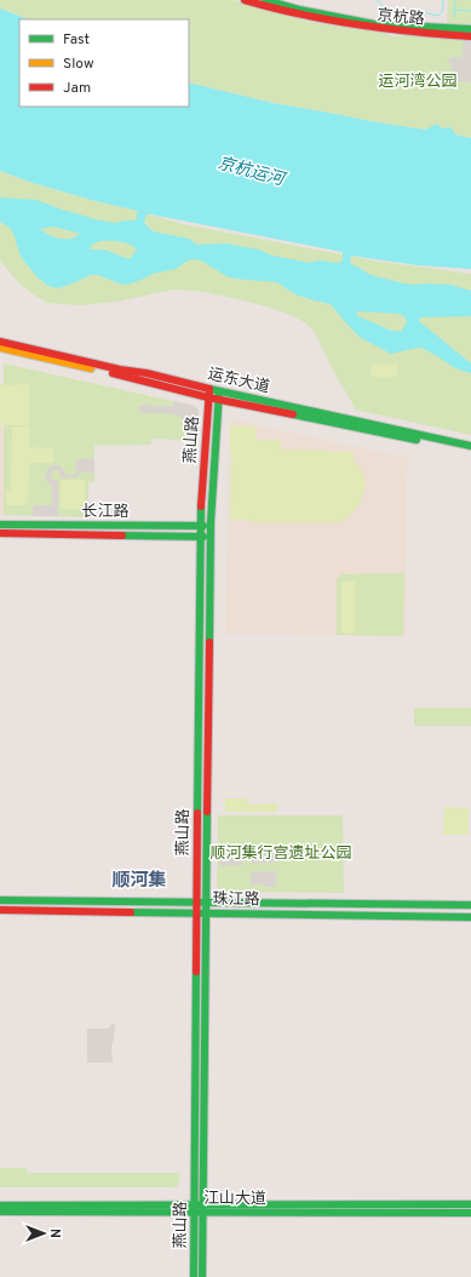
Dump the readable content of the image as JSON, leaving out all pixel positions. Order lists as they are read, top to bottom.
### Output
{
  "streets": {
    "street": [
      "京杭路",
      "运东大道",
      "燕山路",
      "长江路",
      "珠江路",
      "江山大道"
    ]
  },
  "crossings": [
    ["运东大道", "燕山路"],
    ["燕山路", "长江路"],
    ["燕山路", "珠江路"],
    ["燕山路", "江山大道"]
  ],
  "districts": ["顺河集"],
  "water": ["京杭运河"],
  "parks": ["运河湾公园", "顺河集行宫遗址公园"],
  "legend": ["Fast", "Slow", "Jam"],
  "north": "right"
}
